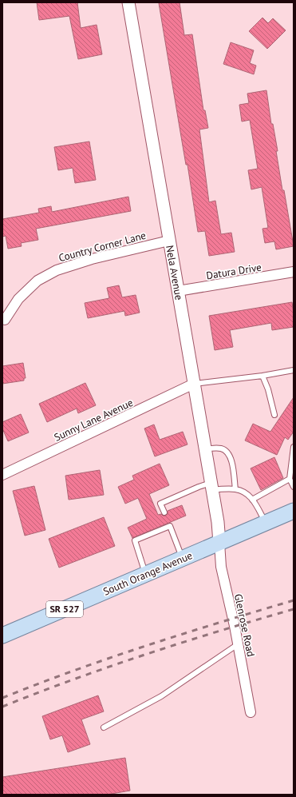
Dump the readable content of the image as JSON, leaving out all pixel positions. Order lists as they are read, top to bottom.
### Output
{
  "streets": {
    "main road": ["South Orange Avenue", "SR 527"],
    "street": [
      "Country Corner Lane",
      "Datura Drive",
      "Nela Avenue",
      "Sunny Lane Avenue",
      "Glenrose Road"
    ]
  },
  "crossings": [
    ["Country Corner Lane", "Nela Avenue"],
    ["Datura Drive", "Nela Avenue"],
    ["Nela Avenue", "Sunny Lane Avenue"],
    ["Nela Avenue", "South Orange Avenue"],
    ["Nela Avenue", "Glenrose Road"],
    ["South Orange Avenue", "Glenrose Road"]
  ]
}
